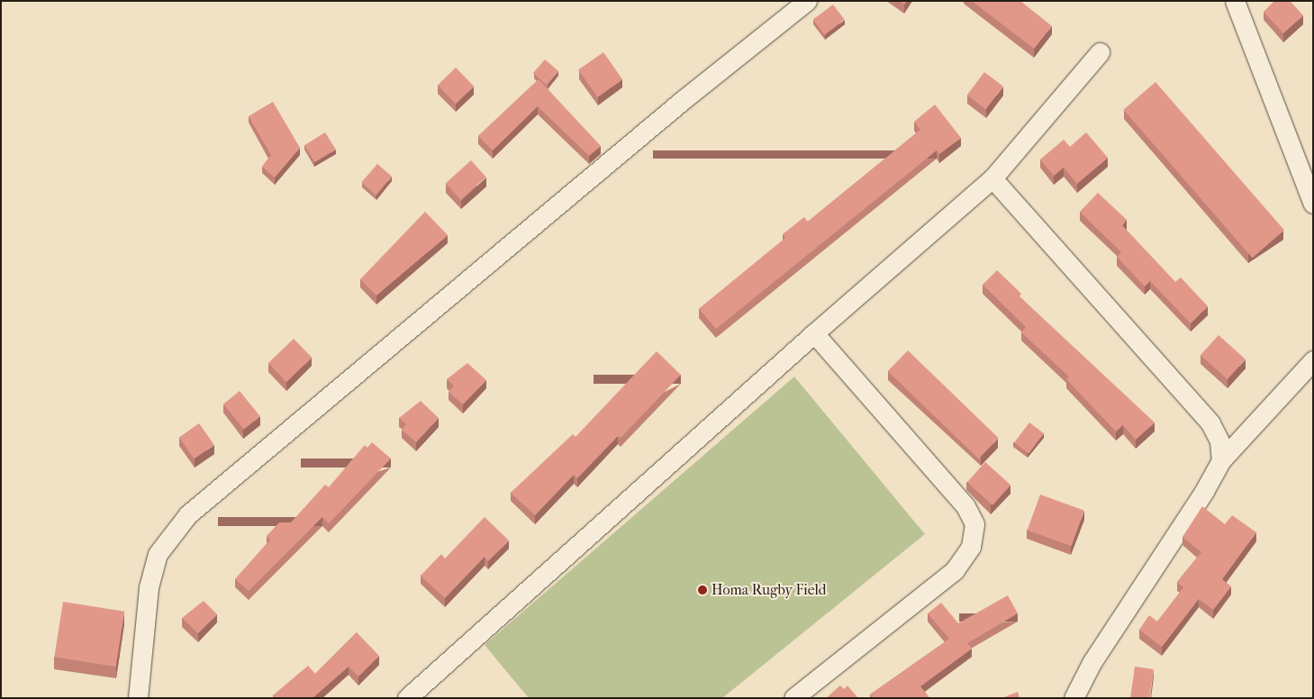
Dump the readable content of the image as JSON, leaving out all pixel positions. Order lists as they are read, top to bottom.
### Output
{
  "places": ["Homa Rugby Field"]
}
